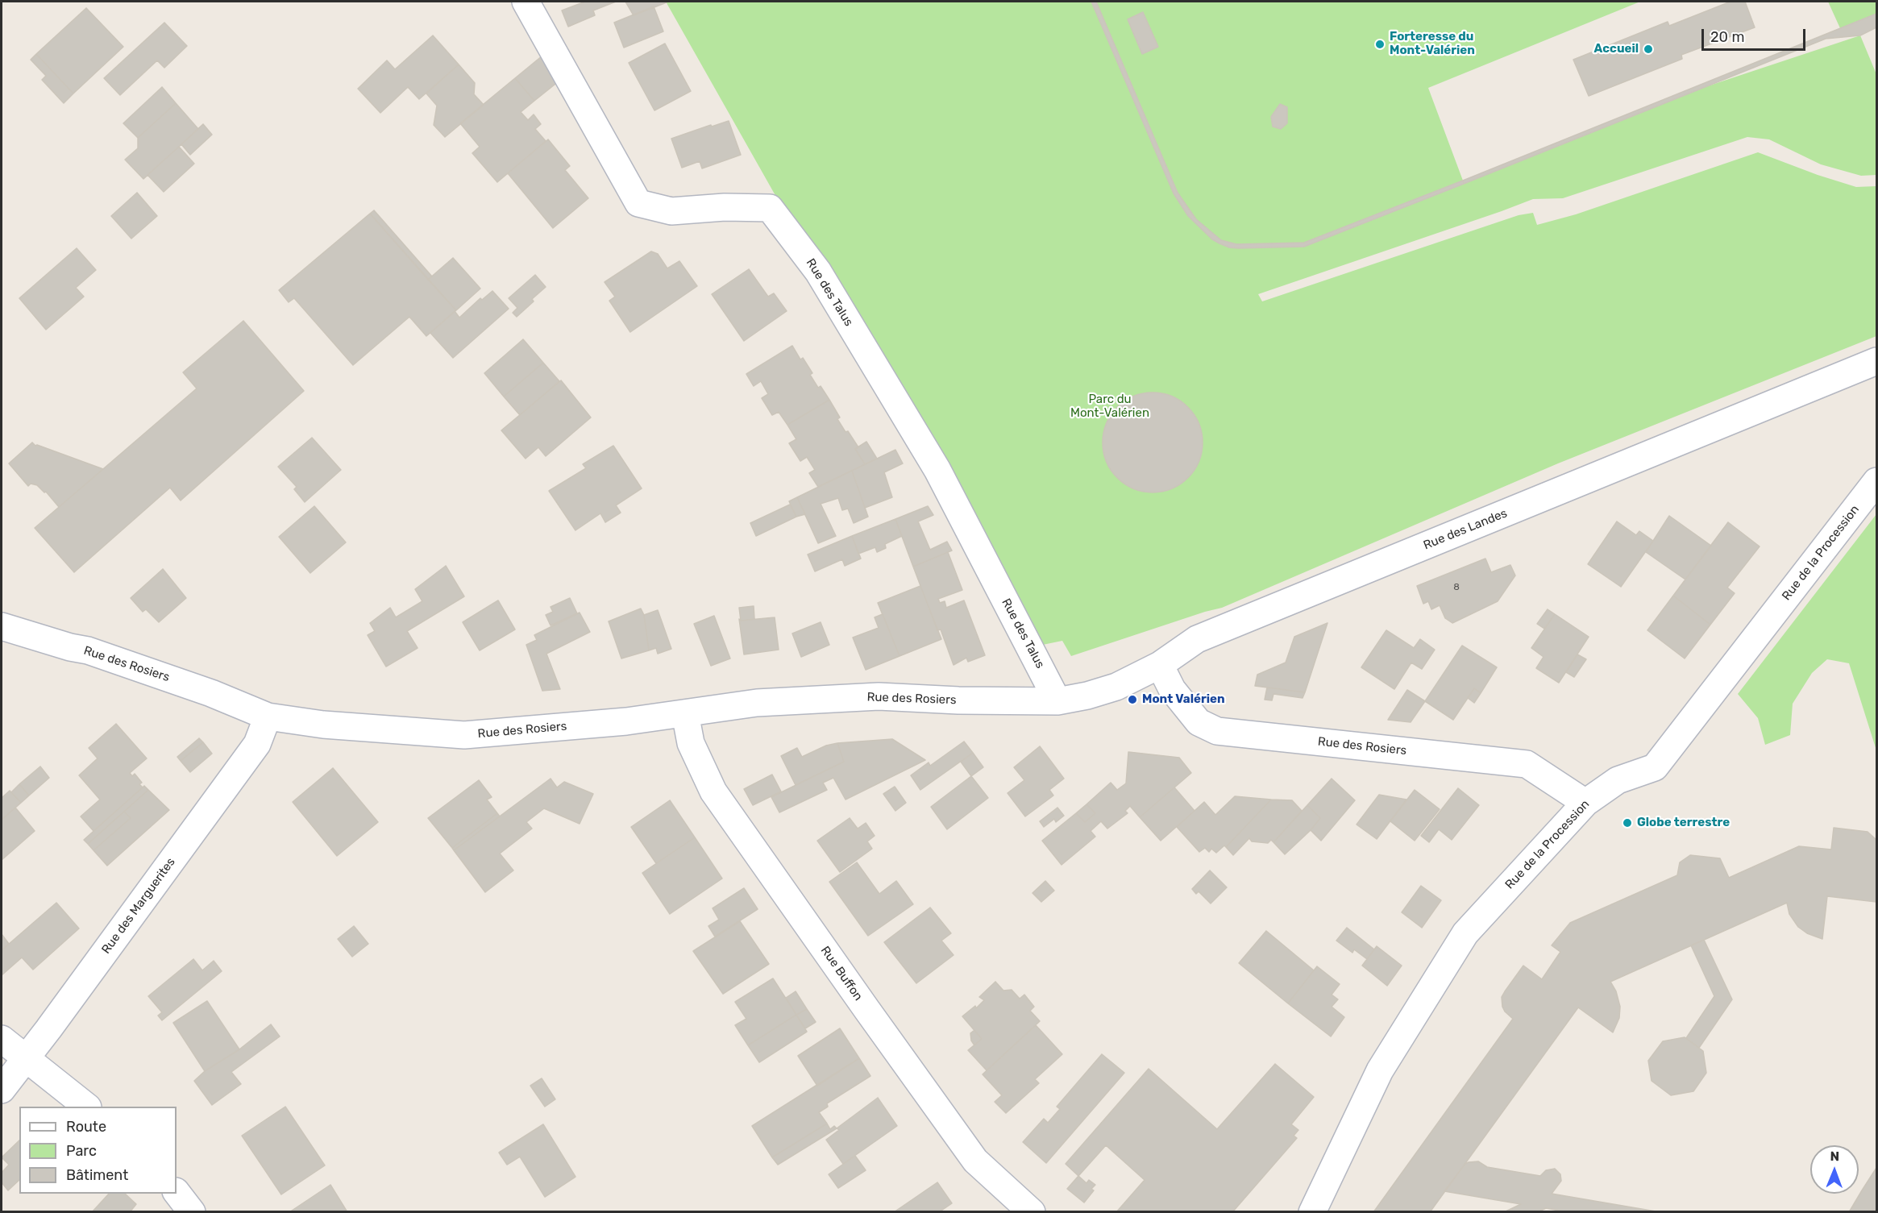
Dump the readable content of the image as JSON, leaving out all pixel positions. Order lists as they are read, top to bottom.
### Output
{
  "streets": {
    "street": [
      "Rue des Talus",
      "Rue des Landes",
      "Rue de la Procession",
      "Rue des Rosiers",
      "Rue des Marguerites",
      "Rue Buffon"
    ]
  },
  "crossings": [
    ["Rue des Talus", "Rue des Landes"],
    ["Rue des Talus", "Rue des Rosiers"],
    ["Rue des Landes", "Rue des Rosiers"],
    ["Rue de la Procession", "Rue des Rosiers"],
    ["Rue des Rosiers", "Rue des Marguerites"],
    ["Rue des Rosiers", "Rue Buffon"]
  ],
  "parks": ["Parc du Mont-Valérien"],
  "places": [
    "Forteresse du Mont-Valérien",
    "Accueil",
    "Mont Valérien",
    "Globe terrestre"
  ],
  "house_numbers": ["8"],
  "legend": ["Route", "Parc", "Bâtiment"],
  "scale_bar": "20 m",
  "north": "top"
}
